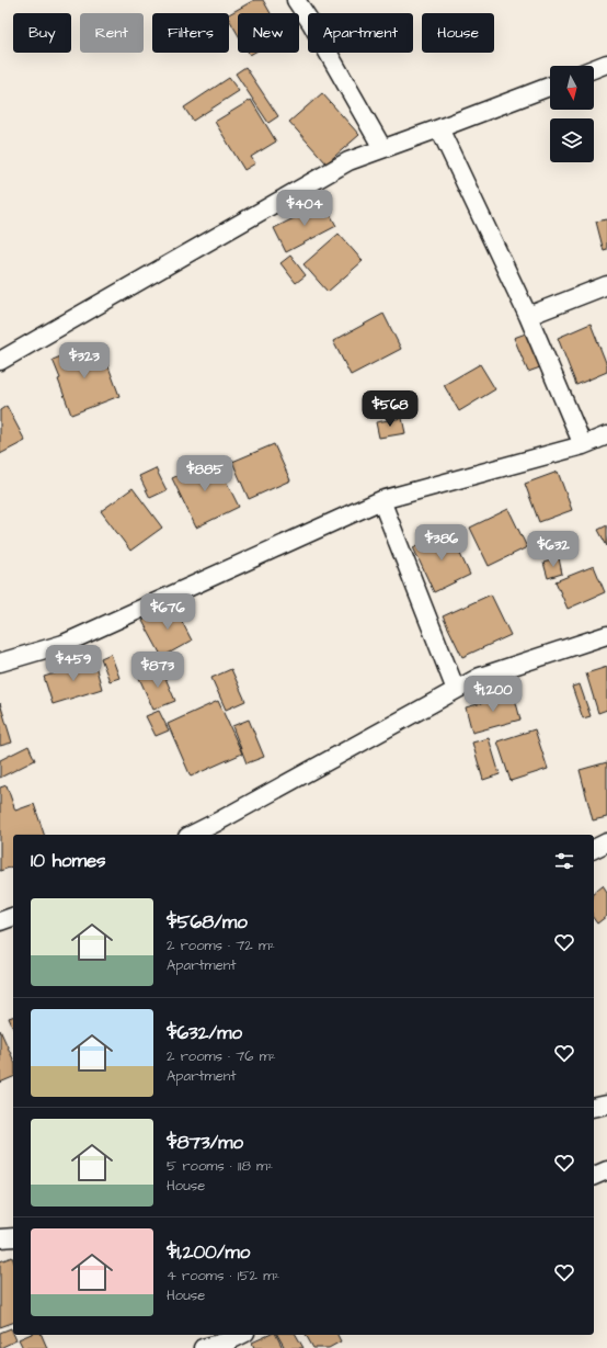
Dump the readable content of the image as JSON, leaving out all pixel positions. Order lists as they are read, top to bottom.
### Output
{
  "north": "bottom",
  "page": {
    "chip": [
      "Buy",
      "Rent",
      "Filters",
      "New",
      "Apartment",
      "House"
    ],
    "price": [
      "$404",
      "$323",
      "$568",
      "$885",
      "$386",
      "$632",
      "$676",
      "$459",
      "$873",
      "$1,200"
    ],
    "heading": "10 homes",
    "list": [
      {
        "name": "$568/mo",
        "note": "2 rooms · 72 m² · Apartment"
      },
      {
        "name": "$632/mo",
        "note": "2 rooms · 76 m² · Apartment"
      },
      {
        "name": "$873/mo",
        "note": "5 rooms · 118 m² · House"
      },
      {
        "name": "$1,200/mo",
        "note": "4 rooms · 152 m² · House"
      }
    ]
  }
}
